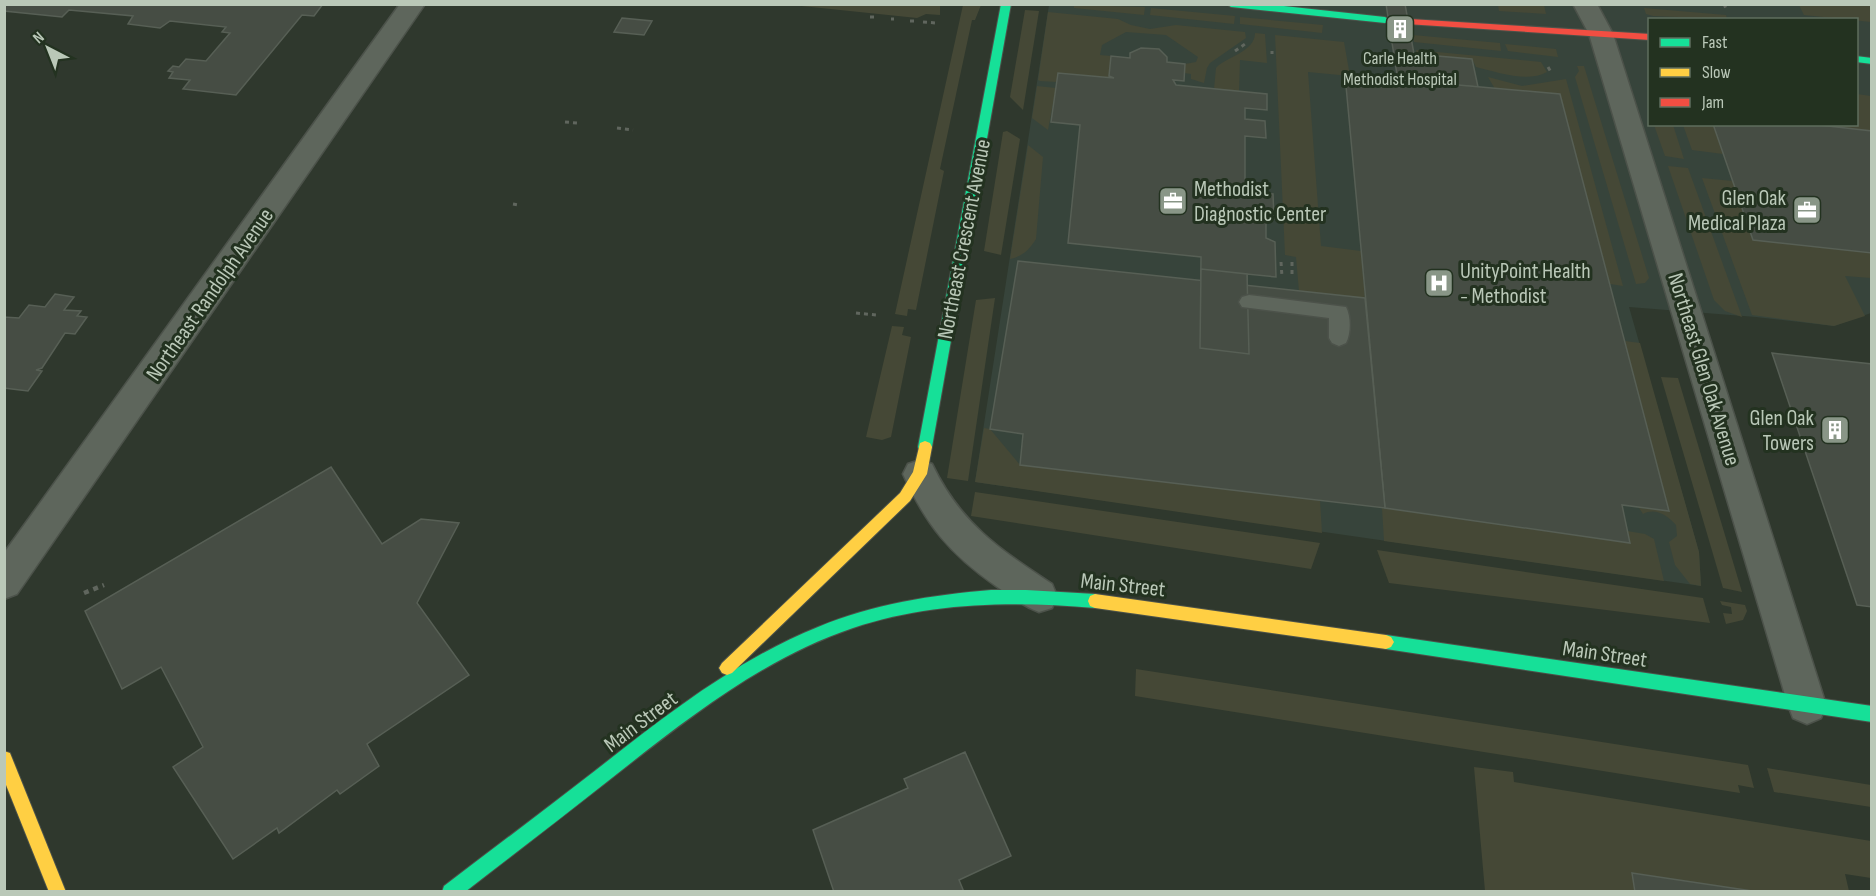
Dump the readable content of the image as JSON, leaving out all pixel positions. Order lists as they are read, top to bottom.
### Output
{
  "streets": {
    "street": [
      "Northeast Crescent Avenue",
      "Northeast Randolph Avenue",
      "Northeast Glen Oak Avenue",
      "Main Street"
    ]
  },
  "crossings": [
    ["Northeast Crescent Avenue", "Main Street"],
    ["Northeast Glen Oak Avenue", "Main Street"]
  ],
  "places": {
    "building": ["Carle Health Methodist Hospital", "Glen Oak Towers"],
    "office": ["Methodist Diagnostic Center", "Glen Oak Medical Plaza"],
    "hospital": ["UnityPoint Health - Methodist"]
  },
  "legend": ["Fast", "Slow", "Jam"],
  "north": "top left"
}
